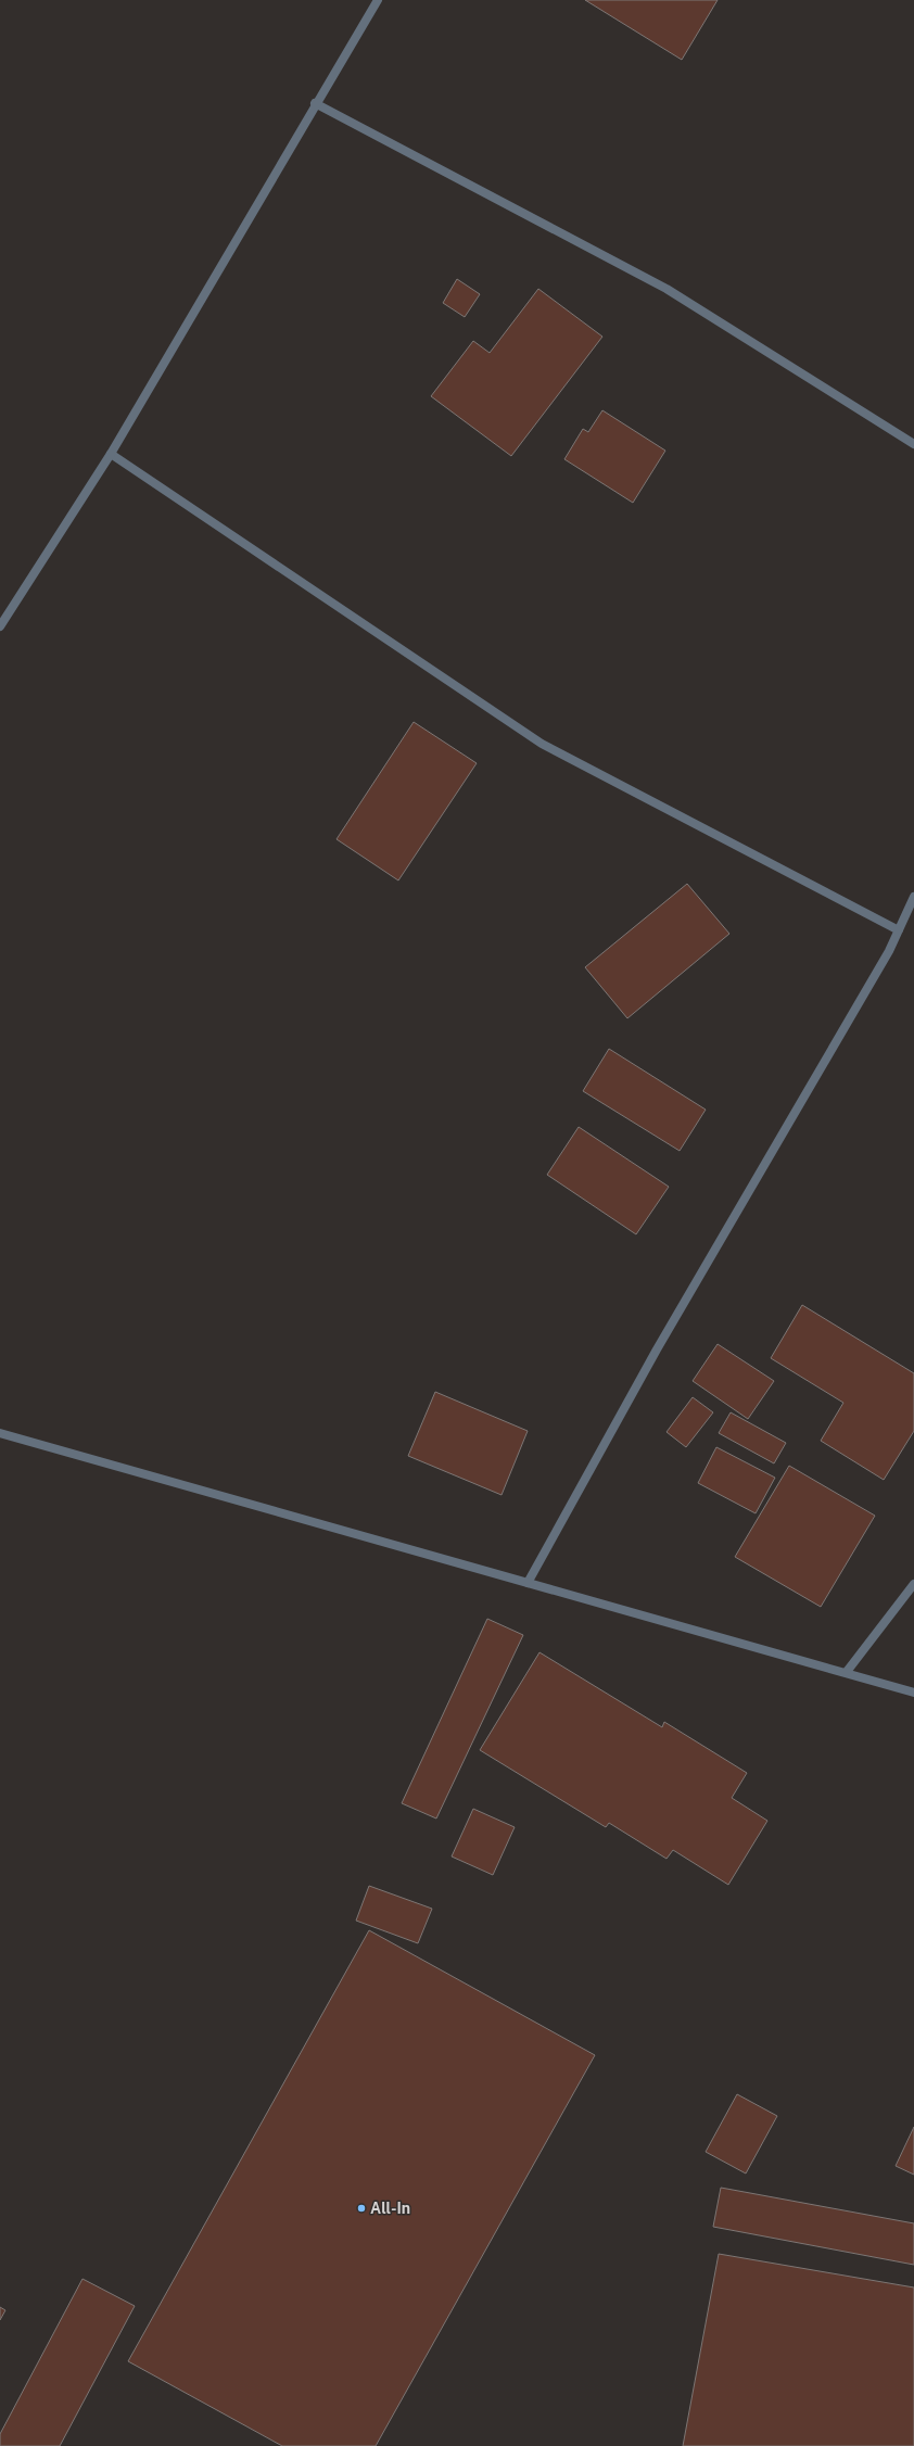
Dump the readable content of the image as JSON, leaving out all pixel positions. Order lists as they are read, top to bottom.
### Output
{
  "places": ["All-In"]
}
